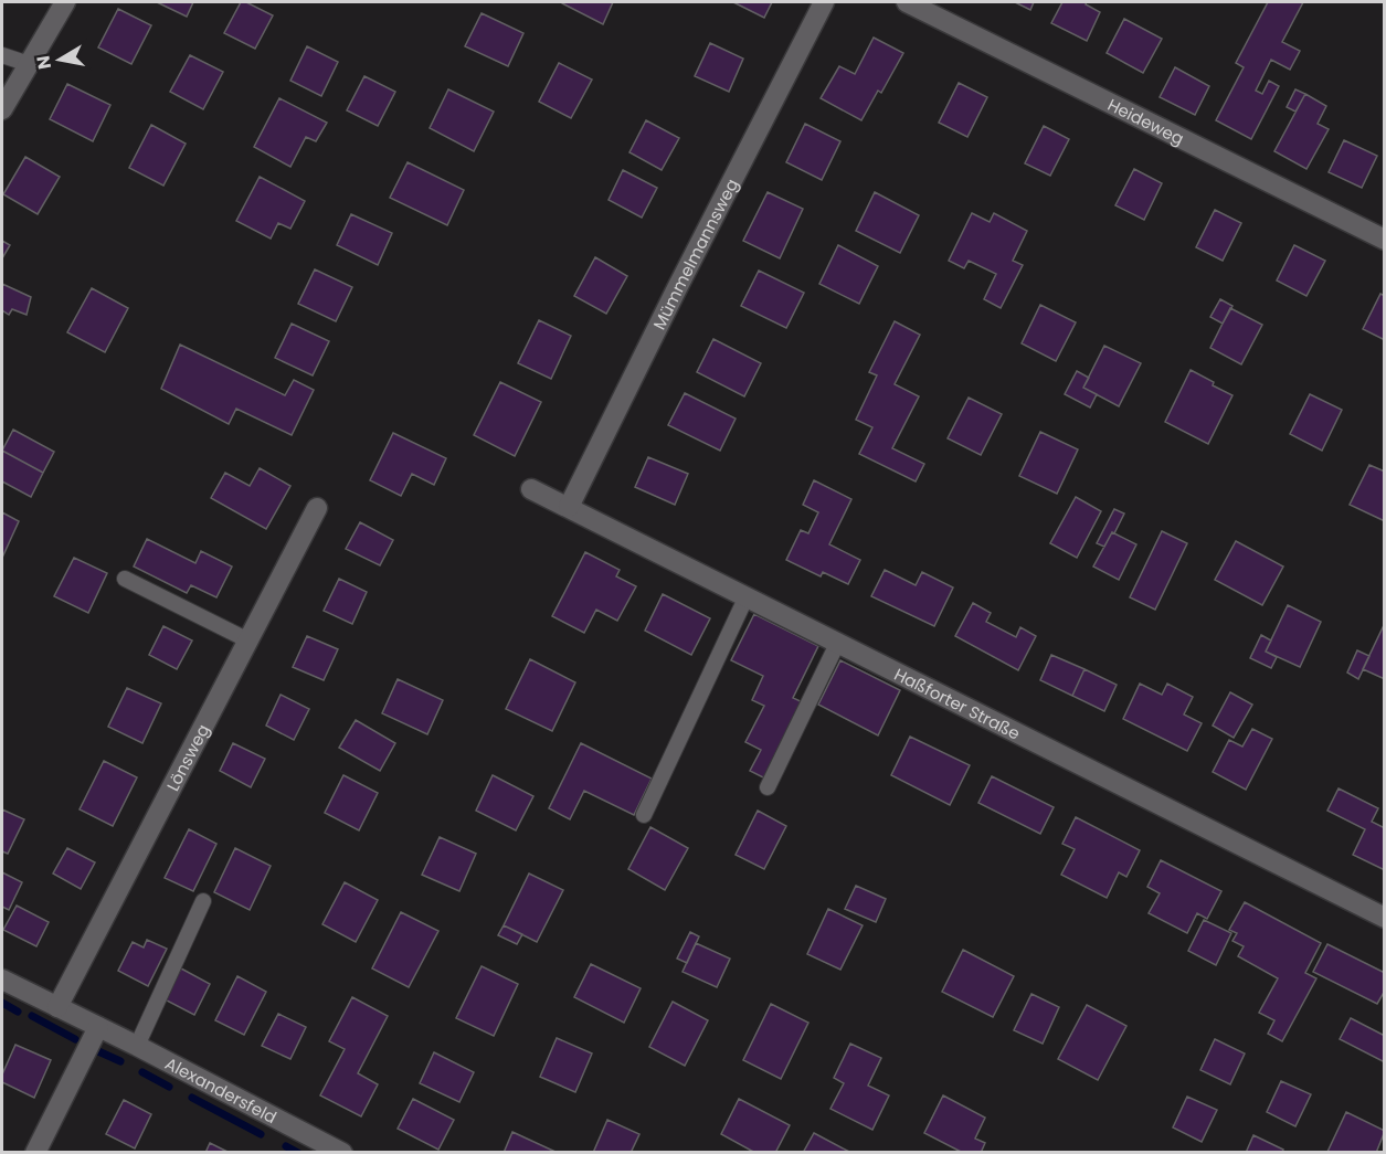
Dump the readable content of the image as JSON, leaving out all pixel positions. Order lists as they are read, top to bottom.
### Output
{
  "streets": {
    "street": [
      "Heideweg",
      "Mümmelmannsweg",
      "Haßforter Straße",
      "Lönsweg",
      "Alexandersfeld"
    ]
  },
  "crossings": [
    ["Mümmelmannsweg", "Haßforter Straße"],
    ["Lönsweg", "Alexandersfeld"]
  ],
  "north": "left"
}
